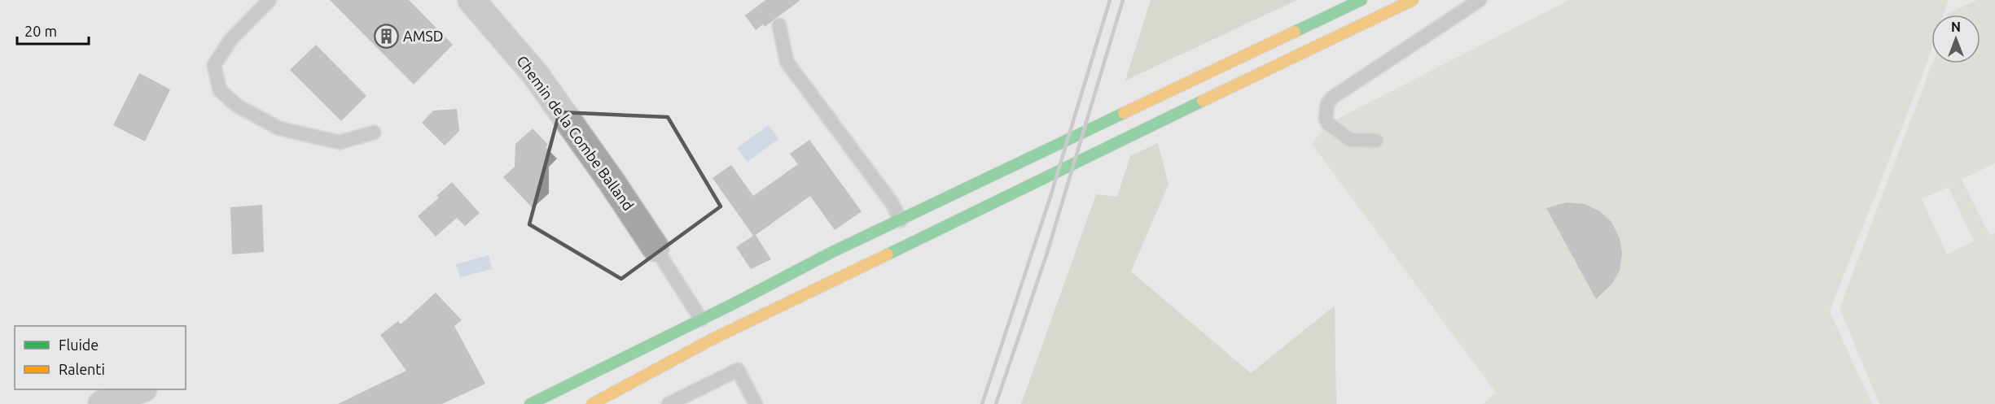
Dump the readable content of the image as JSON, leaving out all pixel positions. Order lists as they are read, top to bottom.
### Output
{
  "streets": {
    "street": ["Chemin de la Combe Balland"]
  },
  "places": {
    "building": ["AMSD"]
  },
  "legend": ["Fluide", "Ralenti"],
  "scale_bar": "20 m",
  "north": "top"
}
